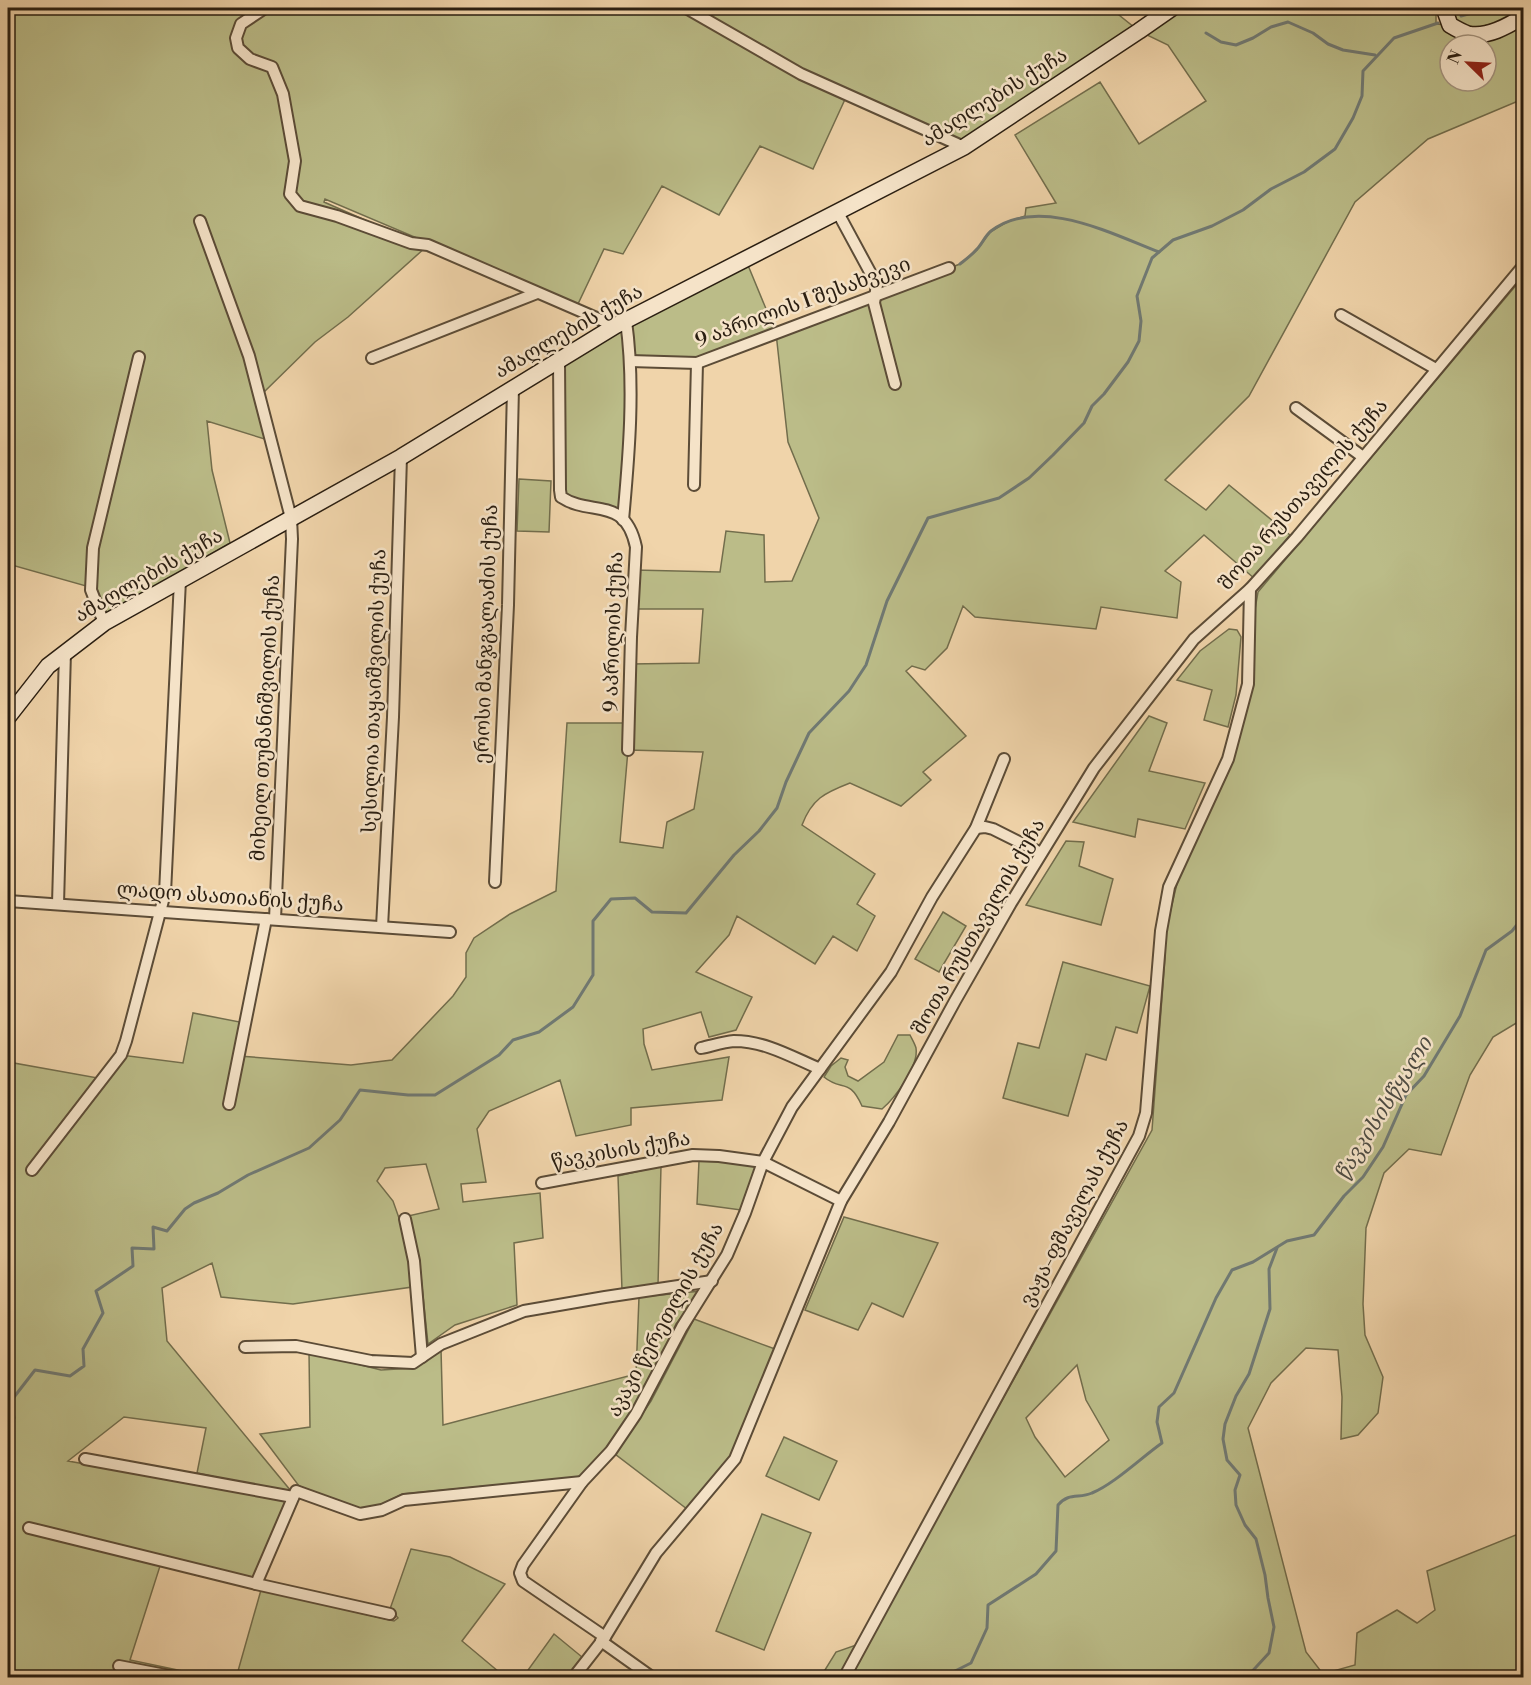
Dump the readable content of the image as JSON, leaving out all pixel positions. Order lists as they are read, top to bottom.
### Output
{
  "streets": {
    "street": [
      "ამაღლების ქუჩა",
      "9 აპრილის I შესახვევი",
      "შოთა რუსთაველის ქუჩა",
      "9 აპრილის ქუჩა",
      "ეროსი მანჯგალაძის ქუჩა",
      "სესილია თაყაიშვილის ქუჩა",
      "მიხეილ თუმანიშვილის ქუჩა",
      "ლადო ასათიანის ქუჩა",
      "წავკისის ქუჩა",
      "ვაჟა-ფშაველას ქუჩა",
      "აკაკი წერეთლის ქუჩა"
    ]
  },
  "crossings": [
    ["ამაღლების ქუჩა", "ეროსი მანჯგალაძის ქუჩა"],
    ["ამაღლების ქუჩა", "სესილია თაყაიშვილის ქუჩა"],
    ["ამაღლების ქუჩა", "მიხეილ თუმანიშვილის ქუჩა"],
    ["შოთა რუსთაველის ქუჩა", "წავკისის ქუჩა"],
    ["შოთა რუსთაველის ქუჩა", "ვაჟა-ფშაველას ქუჩა"],
    ["შოთა რუსთაველის ქუჩა", "აკაკი წერეთლის ქუჩა"],
    ["სესილია თაყაიშვილის ქუჩა", "ლადო ასათიანის ქუჩა"],
    ["მიხეილ თუმანიშვილის ქუჩა", "ლადო ასათიანის ქუჩა"],
    ["წავკისის ქუჩა", "აკაკი წერეთლის ქუჩა"]
  ],
  "water": ["წავკისისწყალი"],
  "north": "top left"
}
